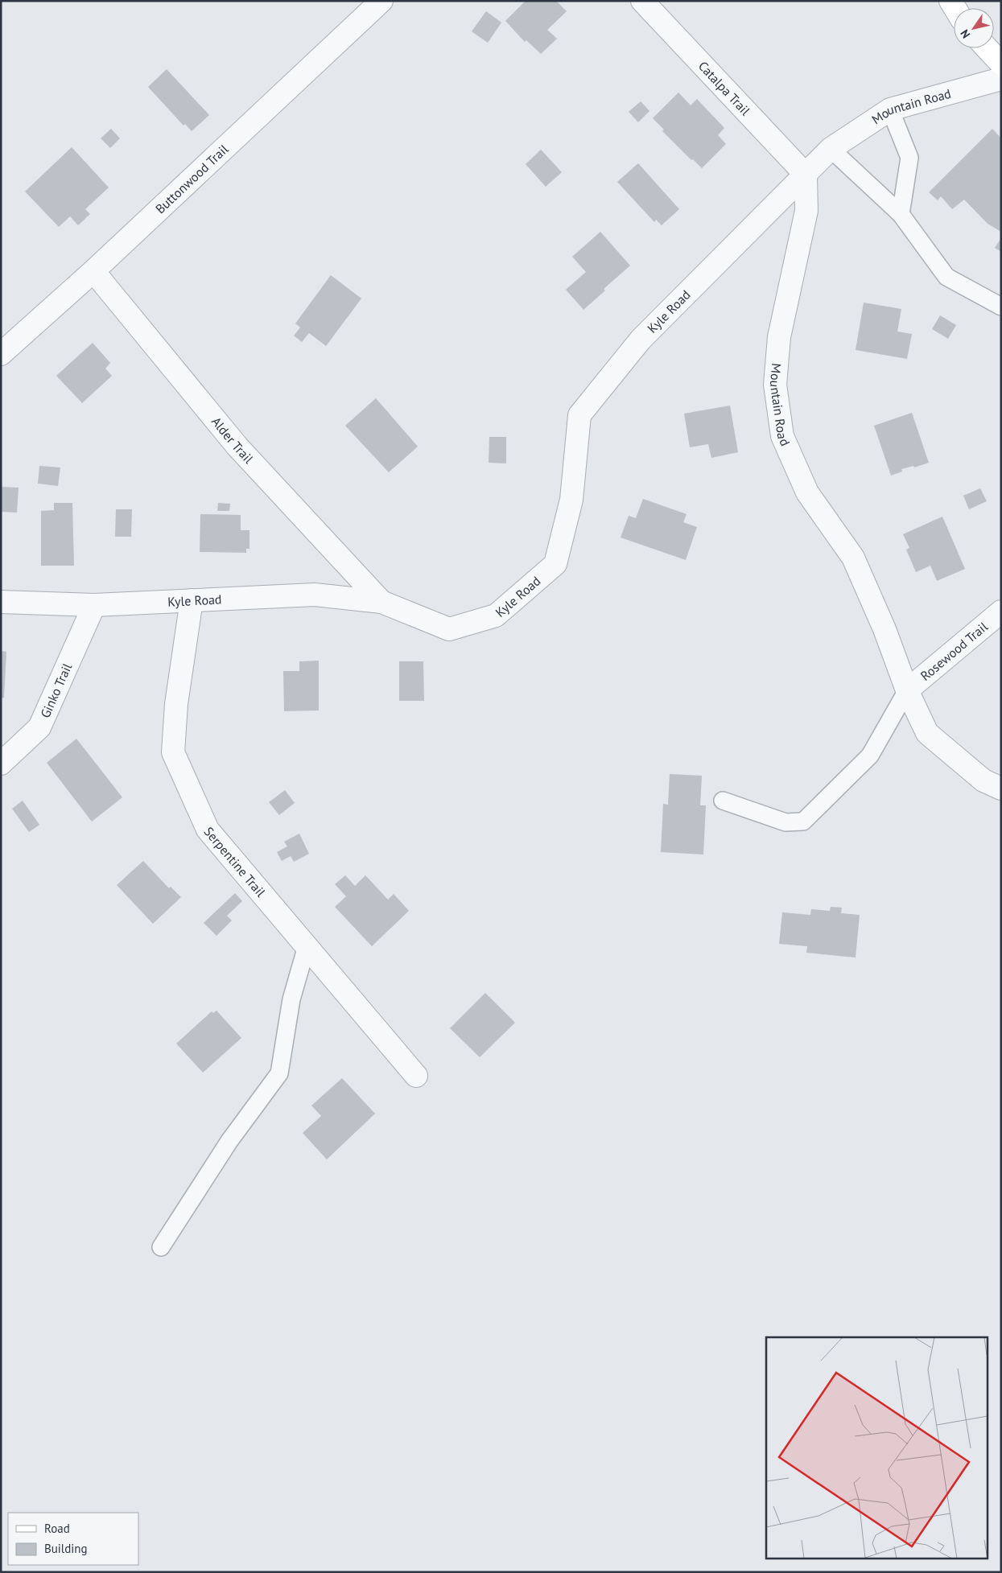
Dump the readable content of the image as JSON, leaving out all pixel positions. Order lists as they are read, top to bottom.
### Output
{
  "streets": {
    "street": [
      "Catalpa Trail",
      "Mountain Road",
      "Buttonwood Trail",
      "Kyle Road",
      "Alder Trail",
      "Rosewood Trail",
      "Ginko Trail",
      "Serpentine Trail"
    ]
  },
  "crossings": [
    ["Catalpa Trail", "Mountain Road"],
    ["Catalpa Trail", "Kyle Road"],
    ["Mountain Road", "Kyle Road"],
    ["Mountain Road", "Rosewood Trail"],
    ["Buttonwood Trail", "Alder Trail"],
    ["Kyle Road", "Alder Trail"],
    ["Kyle Road", "Ginko Trail"],
    ["Kyle Road", "Serpentine Trail"]
  ],
  "legend": ["Road", "Building"],
  "north": "bottom left"
}
